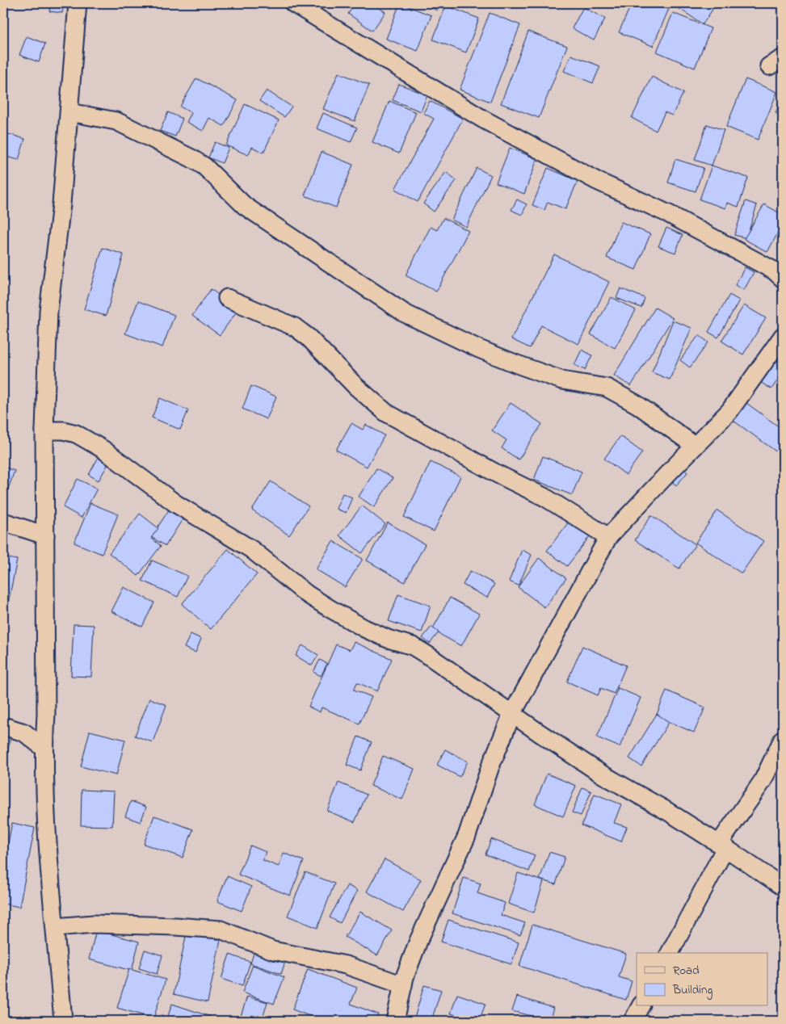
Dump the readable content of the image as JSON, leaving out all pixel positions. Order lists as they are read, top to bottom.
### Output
{
  "legend": ["Road", "Building"]
}
